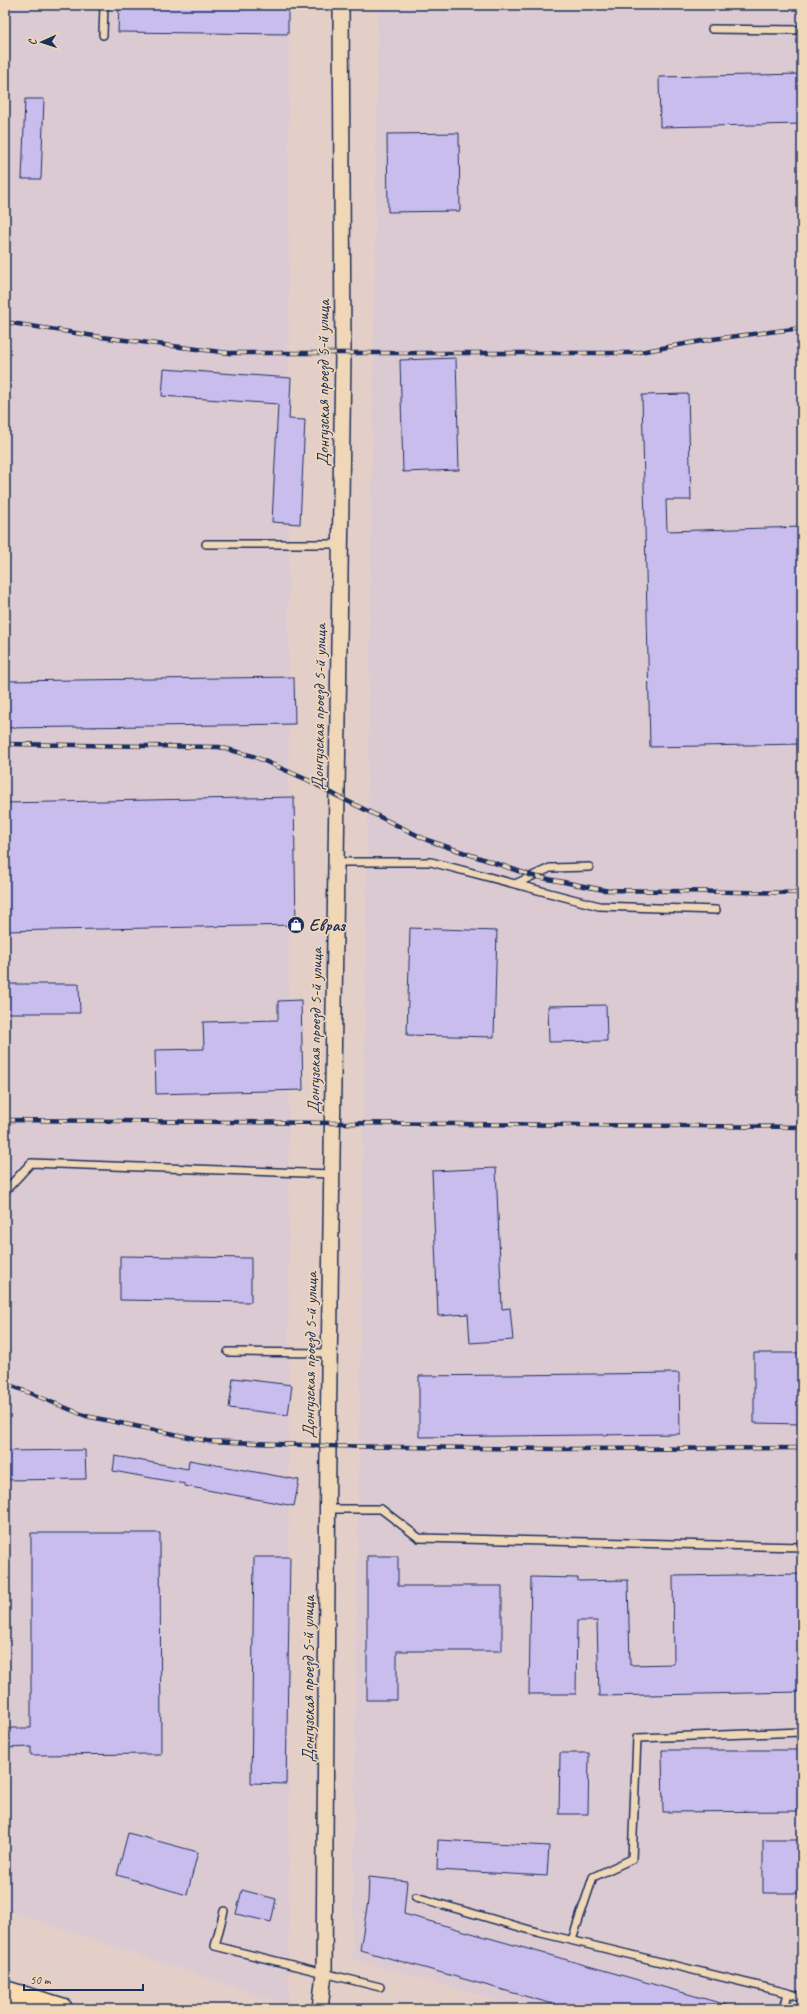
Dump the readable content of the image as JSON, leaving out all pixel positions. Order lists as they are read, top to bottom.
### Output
{
  "streets": {
    "street": ["Донгузская проезд 5-й улица"]
  },
  "places": {
    "shop": ["Евраз"]
  },
  "scale_bar": "50 m",
  "north": "left"
}
